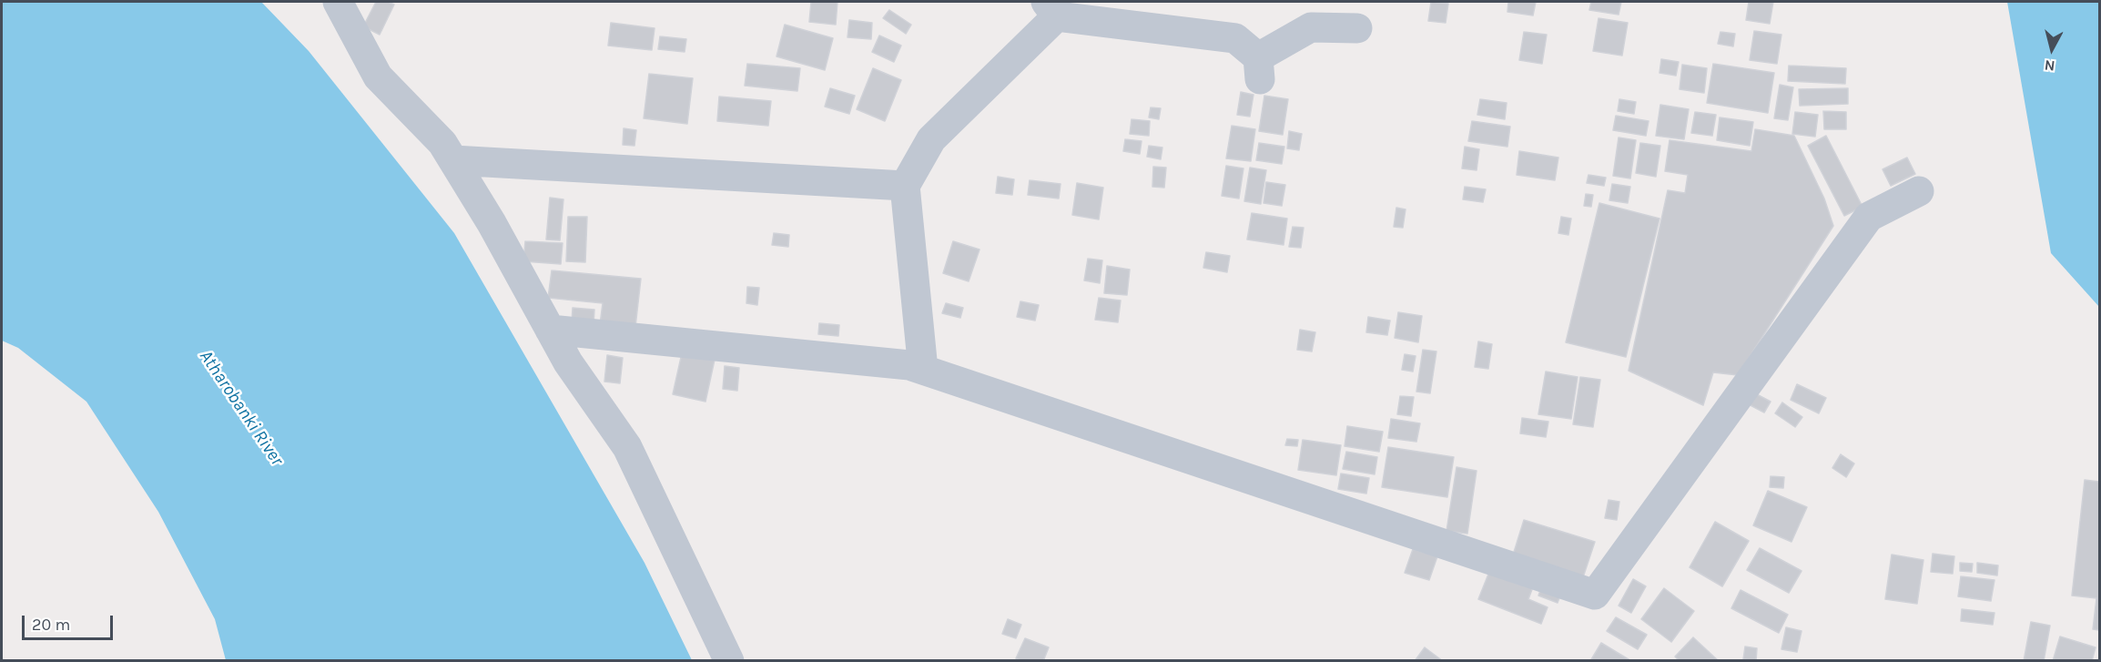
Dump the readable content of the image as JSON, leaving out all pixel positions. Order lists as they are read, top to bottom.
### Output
{
  "water": ["Atharobanki River"],
  "scale_bar": "20 m",
  "north": "bottom"
}
